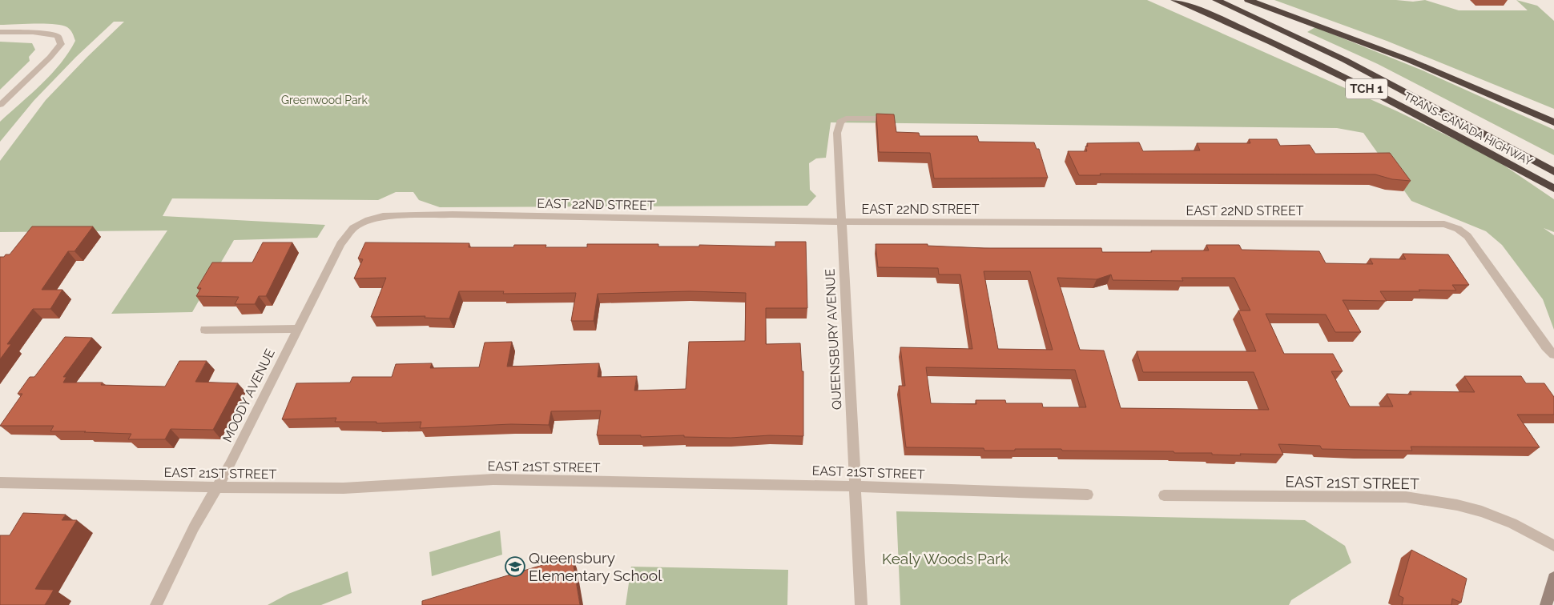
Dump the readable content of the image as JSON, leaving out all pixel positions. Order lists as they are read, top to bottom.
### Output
{
  "streets": {
    "highway": ["TCH 1", "TRANS-CANADA HIGHWAY"],
    "street": [
      "EAST 22ND STREET",
      "QUEENSBURY AVENUE",
      "MOODY AVENUE",
      "EAST 21ST STREET"
    ]
  },
  "crossings": [
    ["EAST 22ND STREET", "QUEENSBURY AVENUE"],
    ["EAST 22ND STREET", "MOODY AVENUE"],
    ["QUEENSBURY AVENUE", "EAST 21ST STREET"],
    ["MOODY AVENUE", "EAST 21ST STREET"]
  ],
  "parks": ["Greenwood Park", "Kealy Woods Park"],
  "places": {
    "school or university": ["Queensbury Elementary School"]
  }
}
